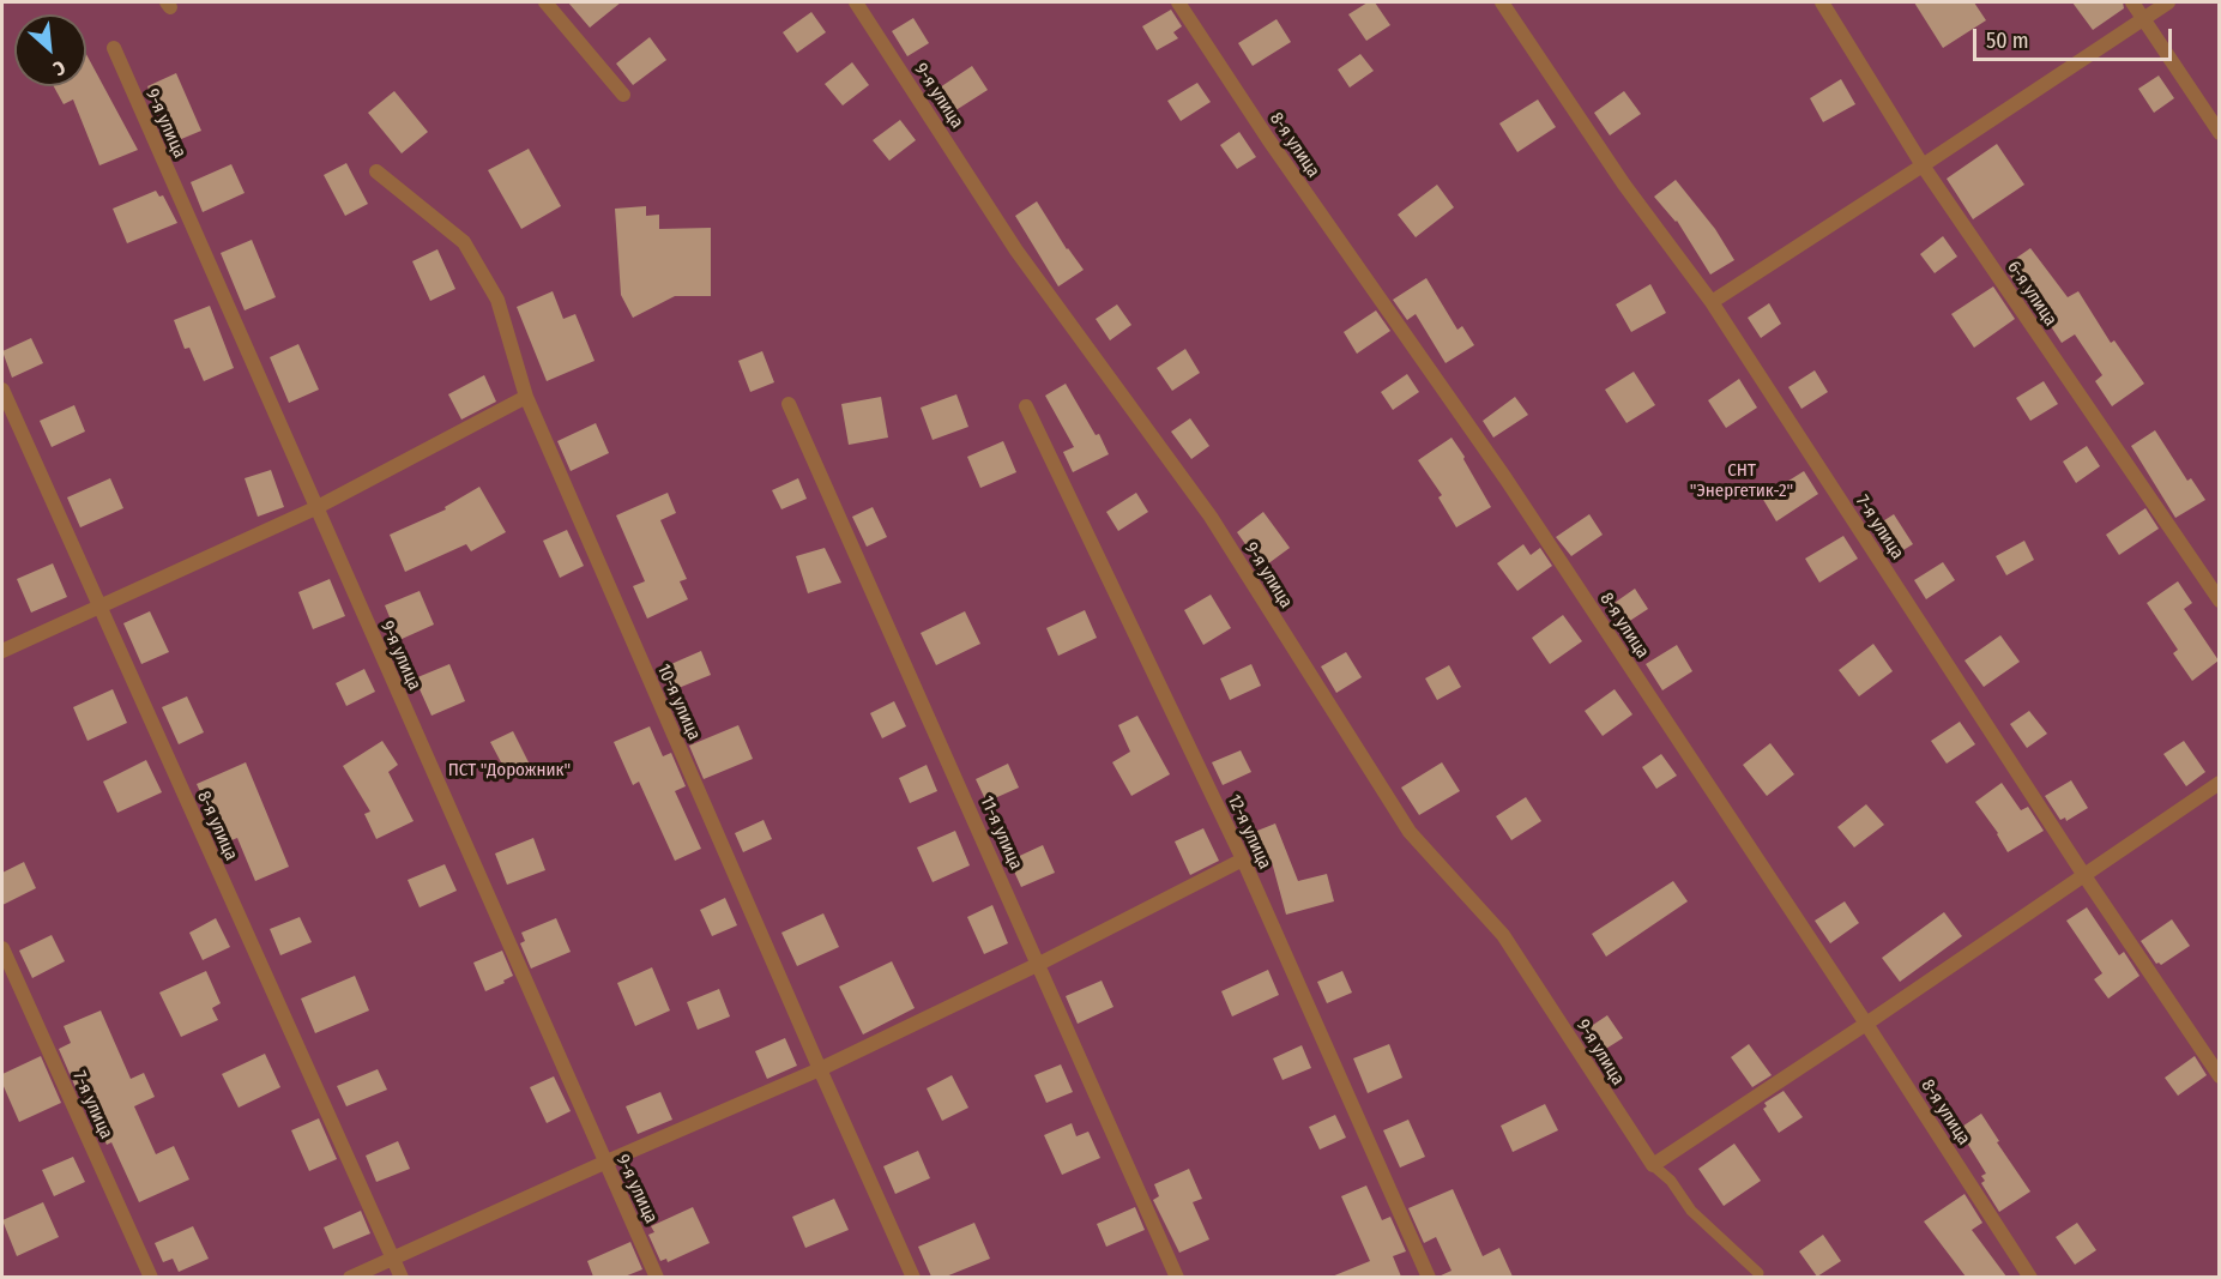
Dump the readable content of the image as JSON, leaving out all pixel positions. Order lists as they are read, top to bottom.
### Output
{
  "streets": {
    "street": [
      "9-я улица",
      "8-я улица",
      "6-я улица",
      "7-я улица",
      "10-я улица",
      "12-я улица",
      "11-я улица"
    ]
  },
  "parks": ["СHТ \"Энергетик-2\"", "ПСТ \"Дорожник\""],
  "scale_bar": "50 m",
  "north": "bottom right"
}
